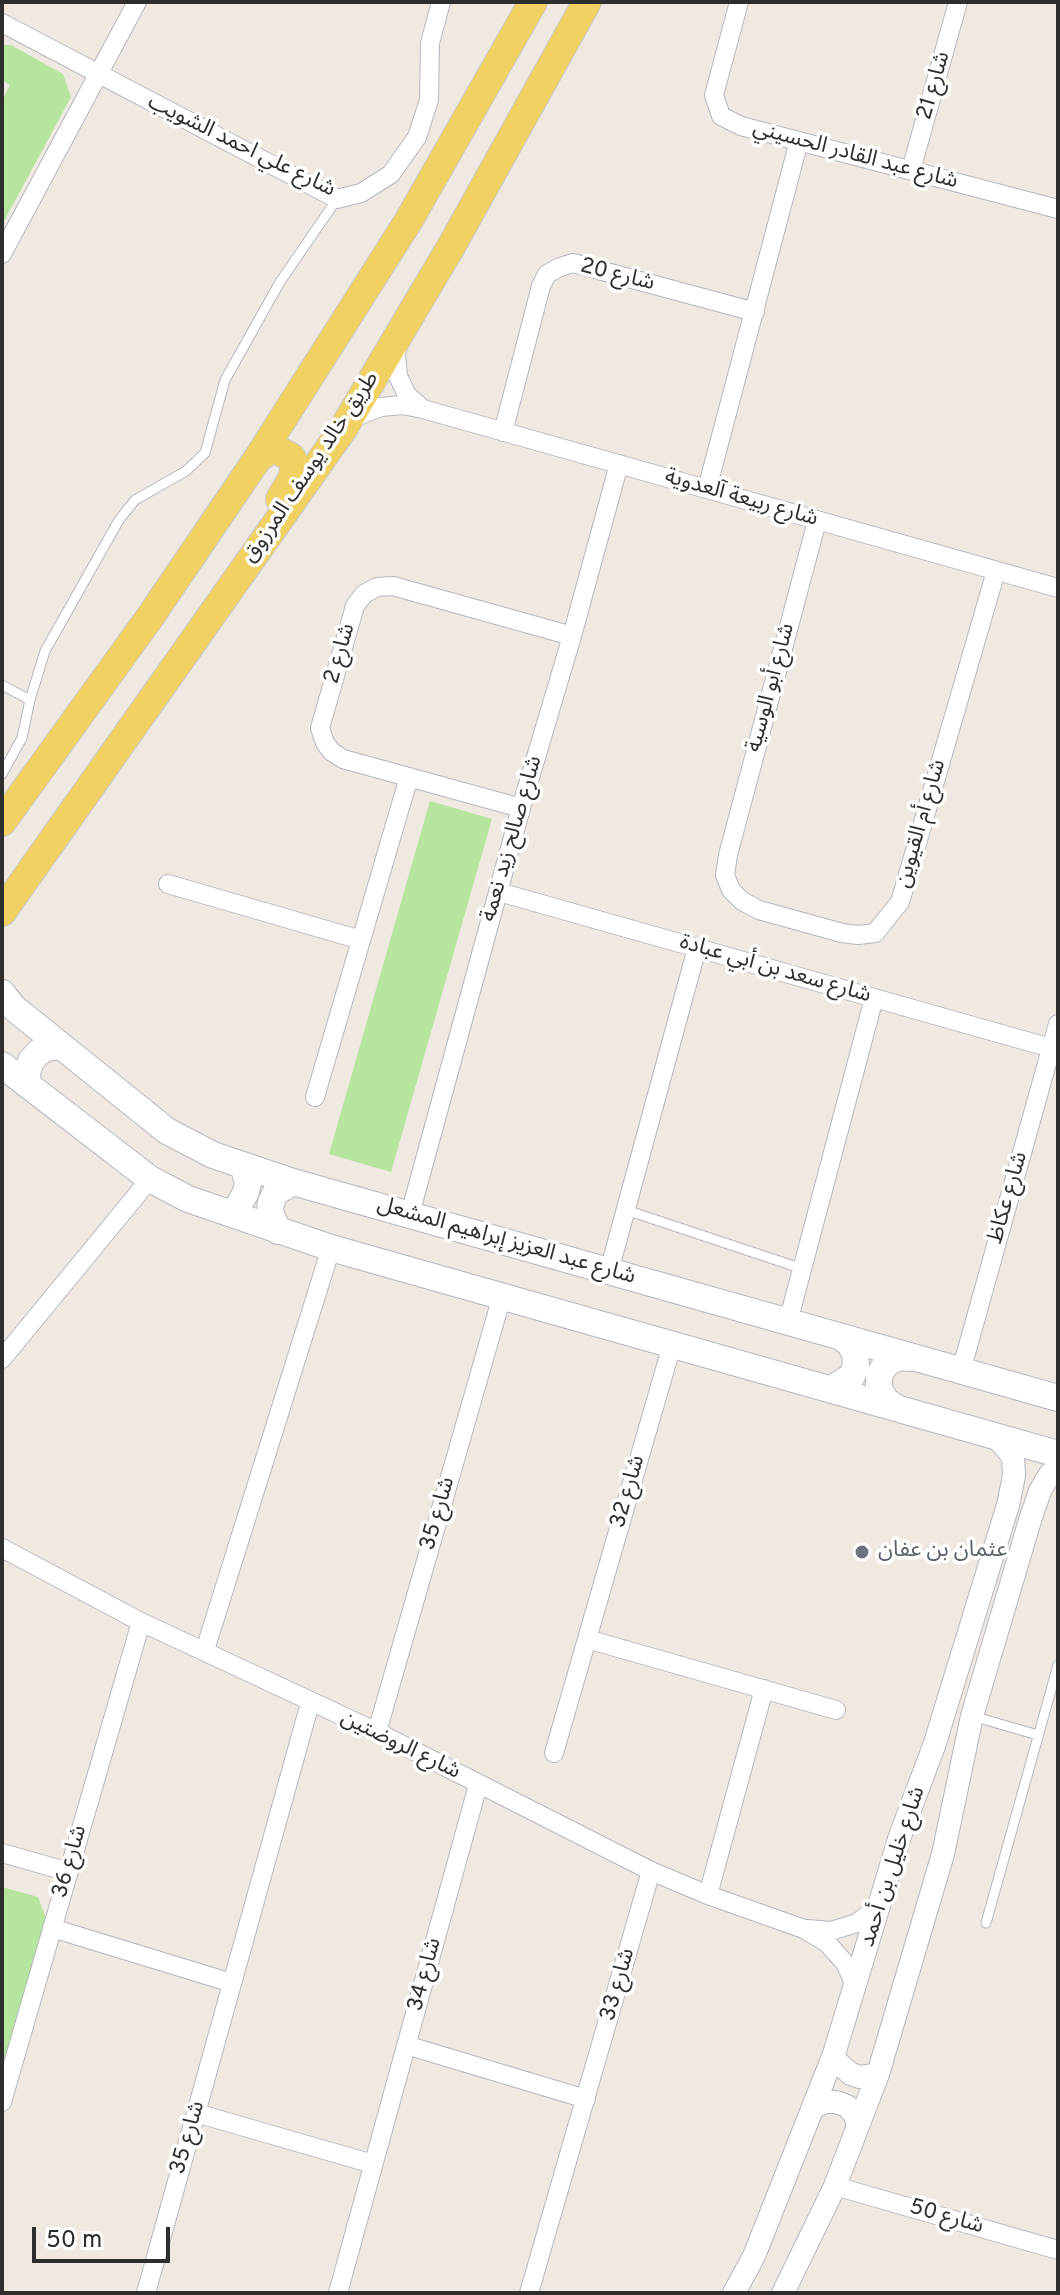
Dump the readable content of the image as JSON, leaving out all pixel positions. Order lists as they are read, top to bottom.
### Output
{
  "streets": {
    "main road": ["طريق خالد يوسف المرزوق", "شارع عبد العزيز إبراهيم المشعل"],
    "street": [
      "شارع 21",
      "شارع علي احمد الشويب",
      "شارع عبد القادر الحسيني",
      "شارع 20",
      "شارع ربيعة آلعدوية",
      "شارع 2",
      "شارع أبو الوسية",
      "شارع أم القيوين",
      "شارع صالح زيد نعمة",
      "شارع سعد بن أبي عبادة",
      "شارع عكاظ",
      "شارع 32",
      "شارع 35",
      "شارع الروضتين",
      "شارع 36",
      "شارع خليل بن أحمد",
      "شارع 34",
      "شارع 33",
      "شارع 50"
    ]
  },
  "crossings": [
    ["شارع 21", "شارع عبد القادر الحسيني"],
    ["شارع 20", "شارع ربيعة آلعدوية"],
    ["طريق خالد يوسف المرزوق", "شارع ربيعة آلعدوية"],
    ["شارع ربيعة آلعدوية", "شارع أبو الوسية"],
    ["شارع ربيعة آلعدوية", "شارع أم القيوين"],
    ["شارع ربيعة آلعدوية", "شارع صالح زيد نعمة"],
    ["شارع 2", "شارع صالح زيد نعمة"],
    ["شارع أبو الوسية", "شارع أم القيوين"],
    ["شارع صالح زيد نعمة", "شارع سعد بن أبي عبادة"],
    ["شارع صالح زيد نعمة", "شارع عبد العزيز إبراهيم المشعل"],
    ["شارع سعد بن أبي عبادة", "شارع عكاظ"],
    ["شارع عكاظ", "شارع عبد العزيز إبراهيم المشعل"],
    ["شارع 35", "شارع الروضتين"],
    ["شارع الروضتين", "شارع 36"],
    ["شارع الروضتين", "شارع خليل بن أحمد"],
    ["شارع الروضتين", "شارع 34"],
    ["شارع الروضتين", "شارع 33"],
    ["شارع خليل بن أحمد", "شارع 50"]
  ],
  "places": ["عثمان بن عفان"],
  "scale_bar": "50 m"
}
